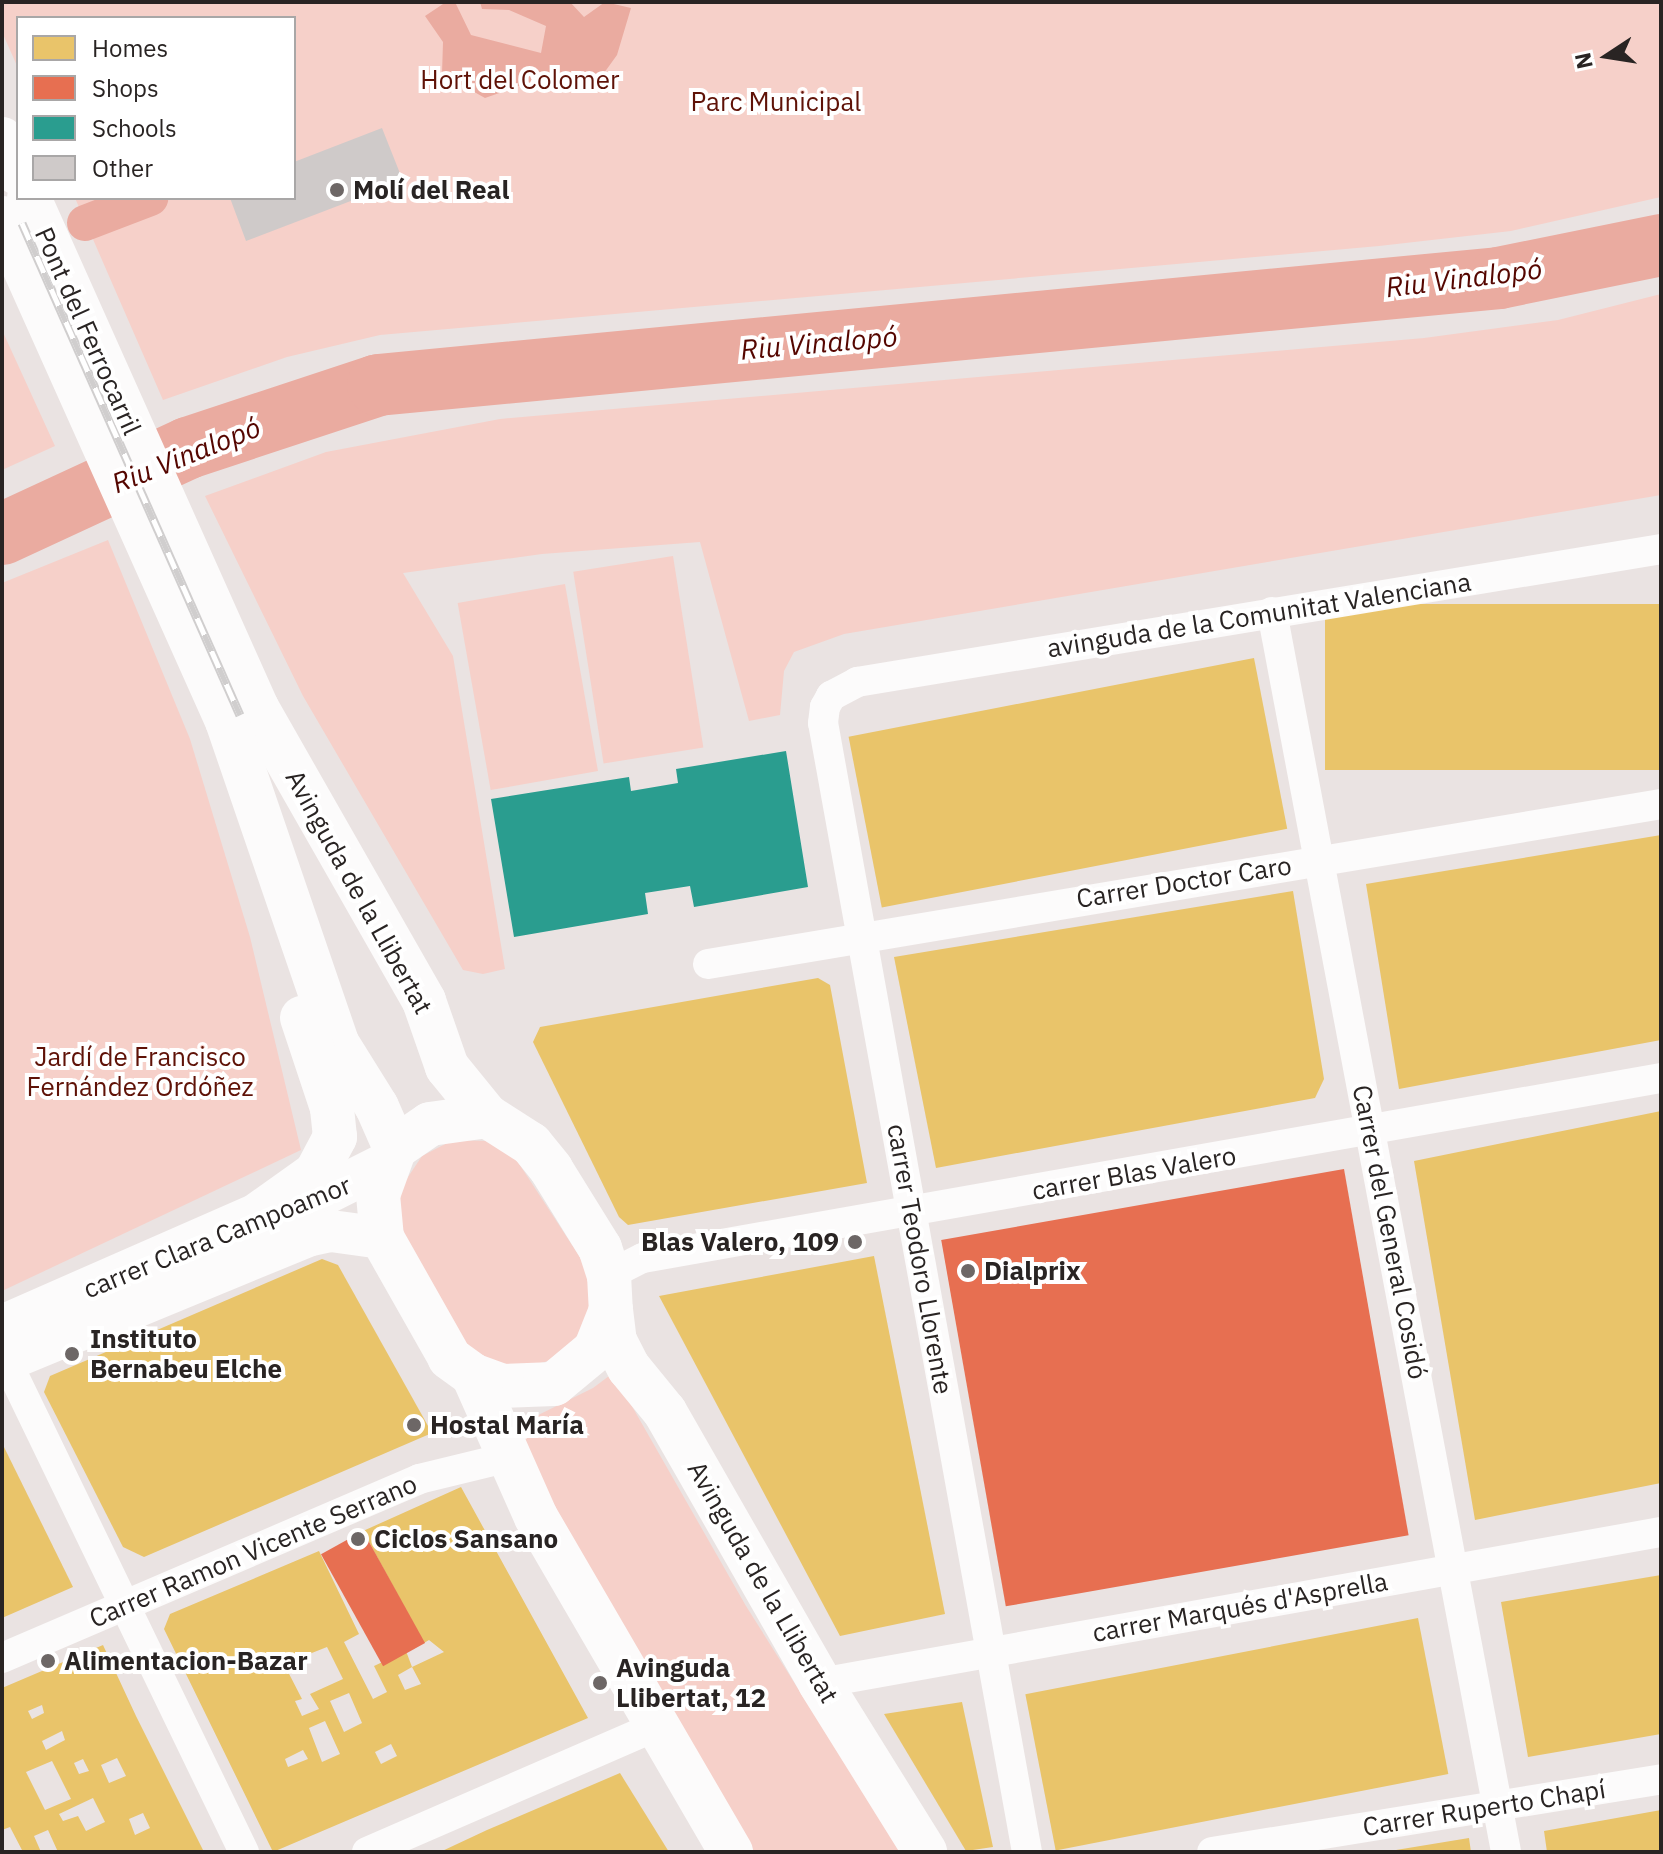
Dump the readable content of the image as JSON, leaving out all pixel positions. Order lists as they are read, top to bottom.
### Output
{
  "streets": {
    "highway": ["Pont del Ferrocarril", "Avinguda de la Llibertat"],
    "street": [
      "avinguda de la Comunitat Valenciana",
      "Carrer Doctor Caro",
      "carrer Blas Valero",
      "Carrer del General Cosidó",
      "carrer Clara Campoamor",
      "carrer Teodoro Llorente",
      "Carrer Ramon Vicente Serrano",
      "carrer Marqués d'Asprella",
      "Carrer Ruperto Chapí"
    ]
  },
  "crossings": [
    ["Pont del Ferrocarril", "Avinguda de la Llibertat"],
    ["avinguda de la Comunitat Valenciana", "Carrer del General Cosidó"],
    ["avinguda de la Comunitat Valenciana", "carrer Teodoro Llorente"],
    ["Carrer Doctor Caro", "Carrer del General Cosidó"],
    ["Carrer Doctor Caro", "carrer Teodoro Llorente"],
    ["Avinguda de la Llibertat", "carrer Blas Valero"],
    ["Avinguda de la Llibertat", "carrer Clara Campoamor"],
    ["Avinguda de la Llibertat", "carrer Marqués d'Asprella"],
    ["carrer Blas Valero", "Carrer del General Cosidó"],
    ["carrer Blas Valero", "carrer Clara Campoamor"],
    ["carrer Blas Valero", "carrer Teodoro Llorente"],
    ["Carrer del General Cosidó", "carrer Marqués d'Asprella"],
    ["Carrer del General Cosidó", "Carrer Ruperto Chapí"],
    ["carrer Teodoro Llorente", "carrer Marqués d'Asprella"]
  ],
  "water": ["Riu Vinalopó"],
  "parks": ["Hort del Colomer", "Parc Municipal", "Jardí de Francisco Fernández Ordóñez"],
  "places": [
    "Molí del Real",
    "Blas Valero, 109",
    "Dialprix",
    "Instituto Bernabeu Elche",
    "Hostal María",
    "Ciclos Sansano",
    "Alimentacion-Bazar",
    "Avinguda Llibertat, 12"
  ],
  "legend": [
    "Homes",
    "Shops",
    "Schools",
    "Other"
  ],
  "north": "left"
}
